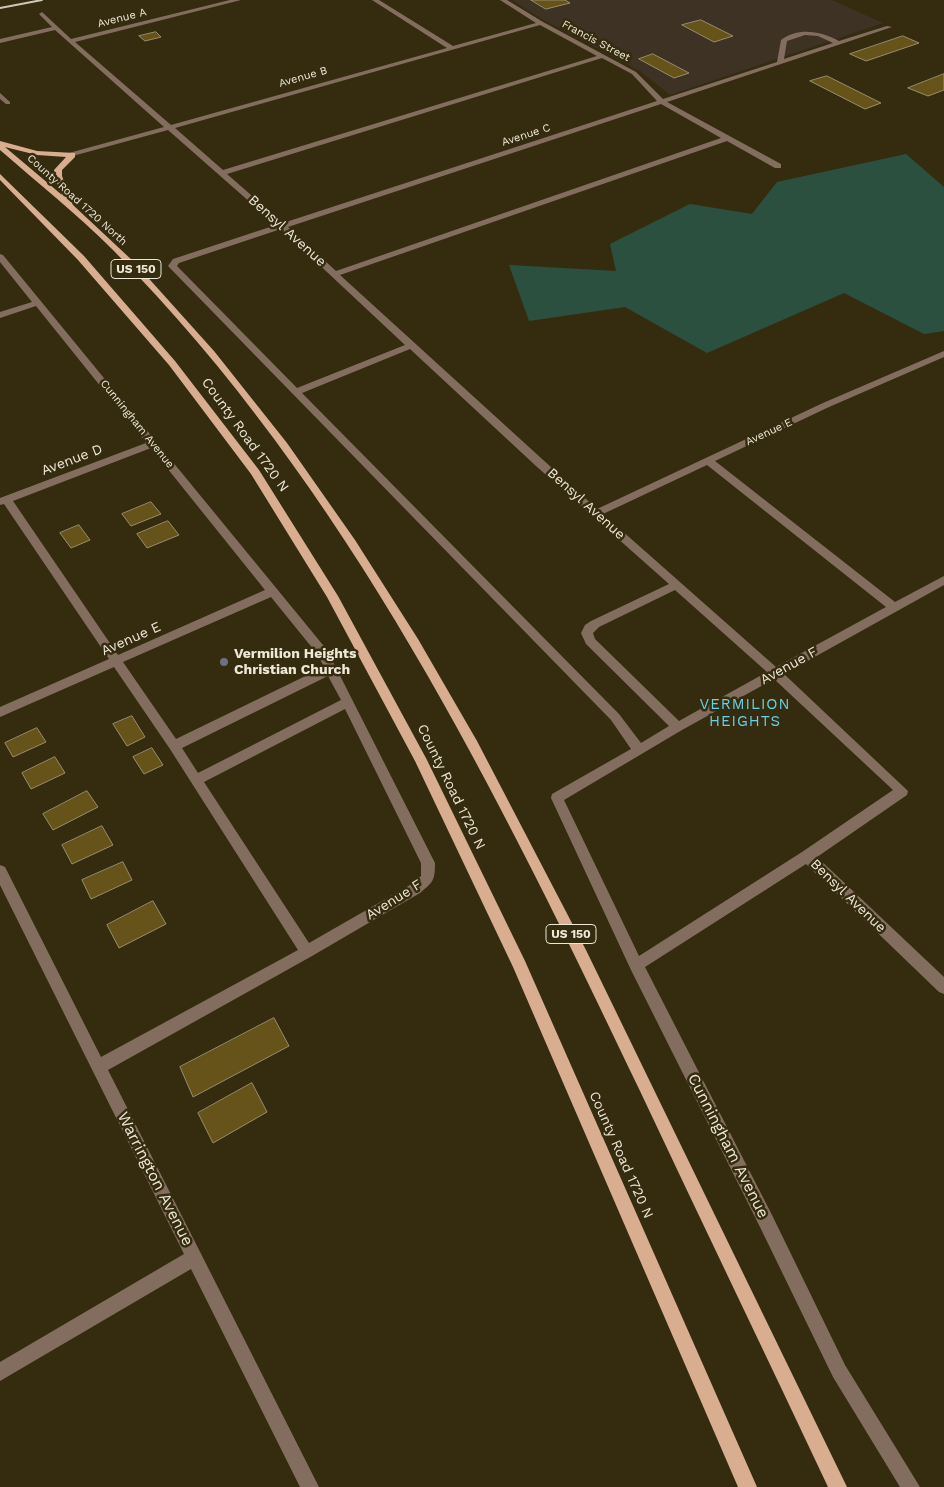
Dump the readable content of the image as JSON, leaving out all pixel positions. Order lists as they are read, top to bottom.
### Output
{
  "streets": {
    "main road": ["County Road 1720 North", "US 150", "County Road 1720 N"],
    "street": [
      "Avenue A",
      "Francis Street",
      "Avenue B",
      "Avenue C",
      "Bensyl Avenue",
      "Cunningham Avenue",
      "Avenue E",
      "Avenue D",
      "Avenue F",
      "Warrington Avenue"
    ]
  },
  "crossings": [
    ["Avenue A", "Bensyl Avenue"],
    ["Francis Street", "Avenue B"],
    ["Francis Street", "Avenue C"],
    ["Avenue B", "Bensyl Avenue"],
    ["Avenue C", "Bensyl Avenue"],
    ["County Road 1720 North", "County Road 1720 N"],
    ["Bensyl Avenue", "Avenue E"],
    ["Bensyl Avenue", "Avenue F"],
    ["Cunningham Avenue", "Avenue E"],
    ["Cunningham Avenue", "Avenue D"],
    ["Cunningham Avenue", "Avenue F"],
    ["Avenue E", "Avenue F"],
    ["Avenue F", "Warrington Avenue"]
  ],
  "districts": ["VERMILION HEIGHTS"],
  "places": ["Vermilion Heights Christian Church"]
}
